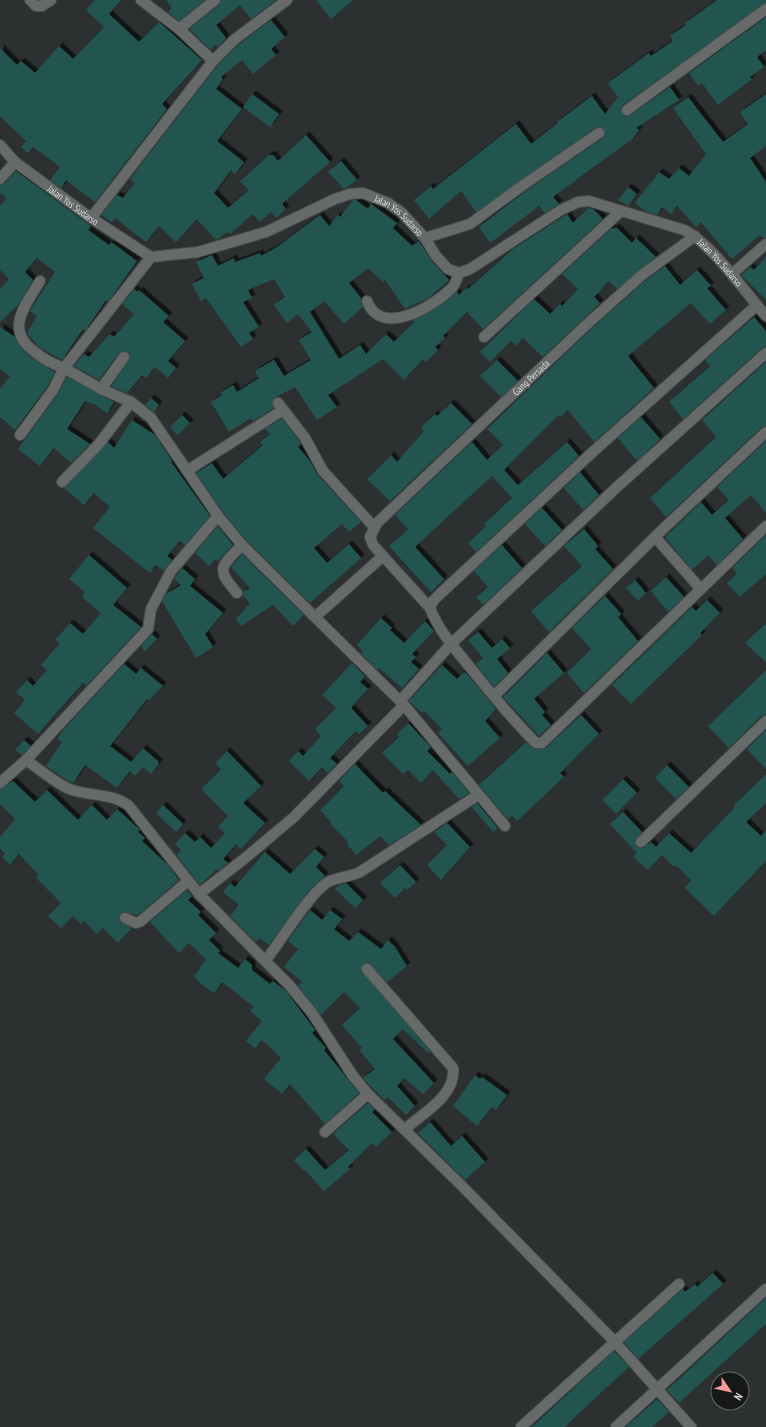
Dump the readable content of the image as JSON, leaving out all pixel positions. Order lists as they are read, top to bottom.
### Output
{
  "streets": {
    "street": ["Jalan Yos Sudarso", "Gang Persada"]
  },
  "crossings": [
    ["Jalan Yos Sudarso", "Gang Persada"]
  ],
  "north": "bottom right"
}
